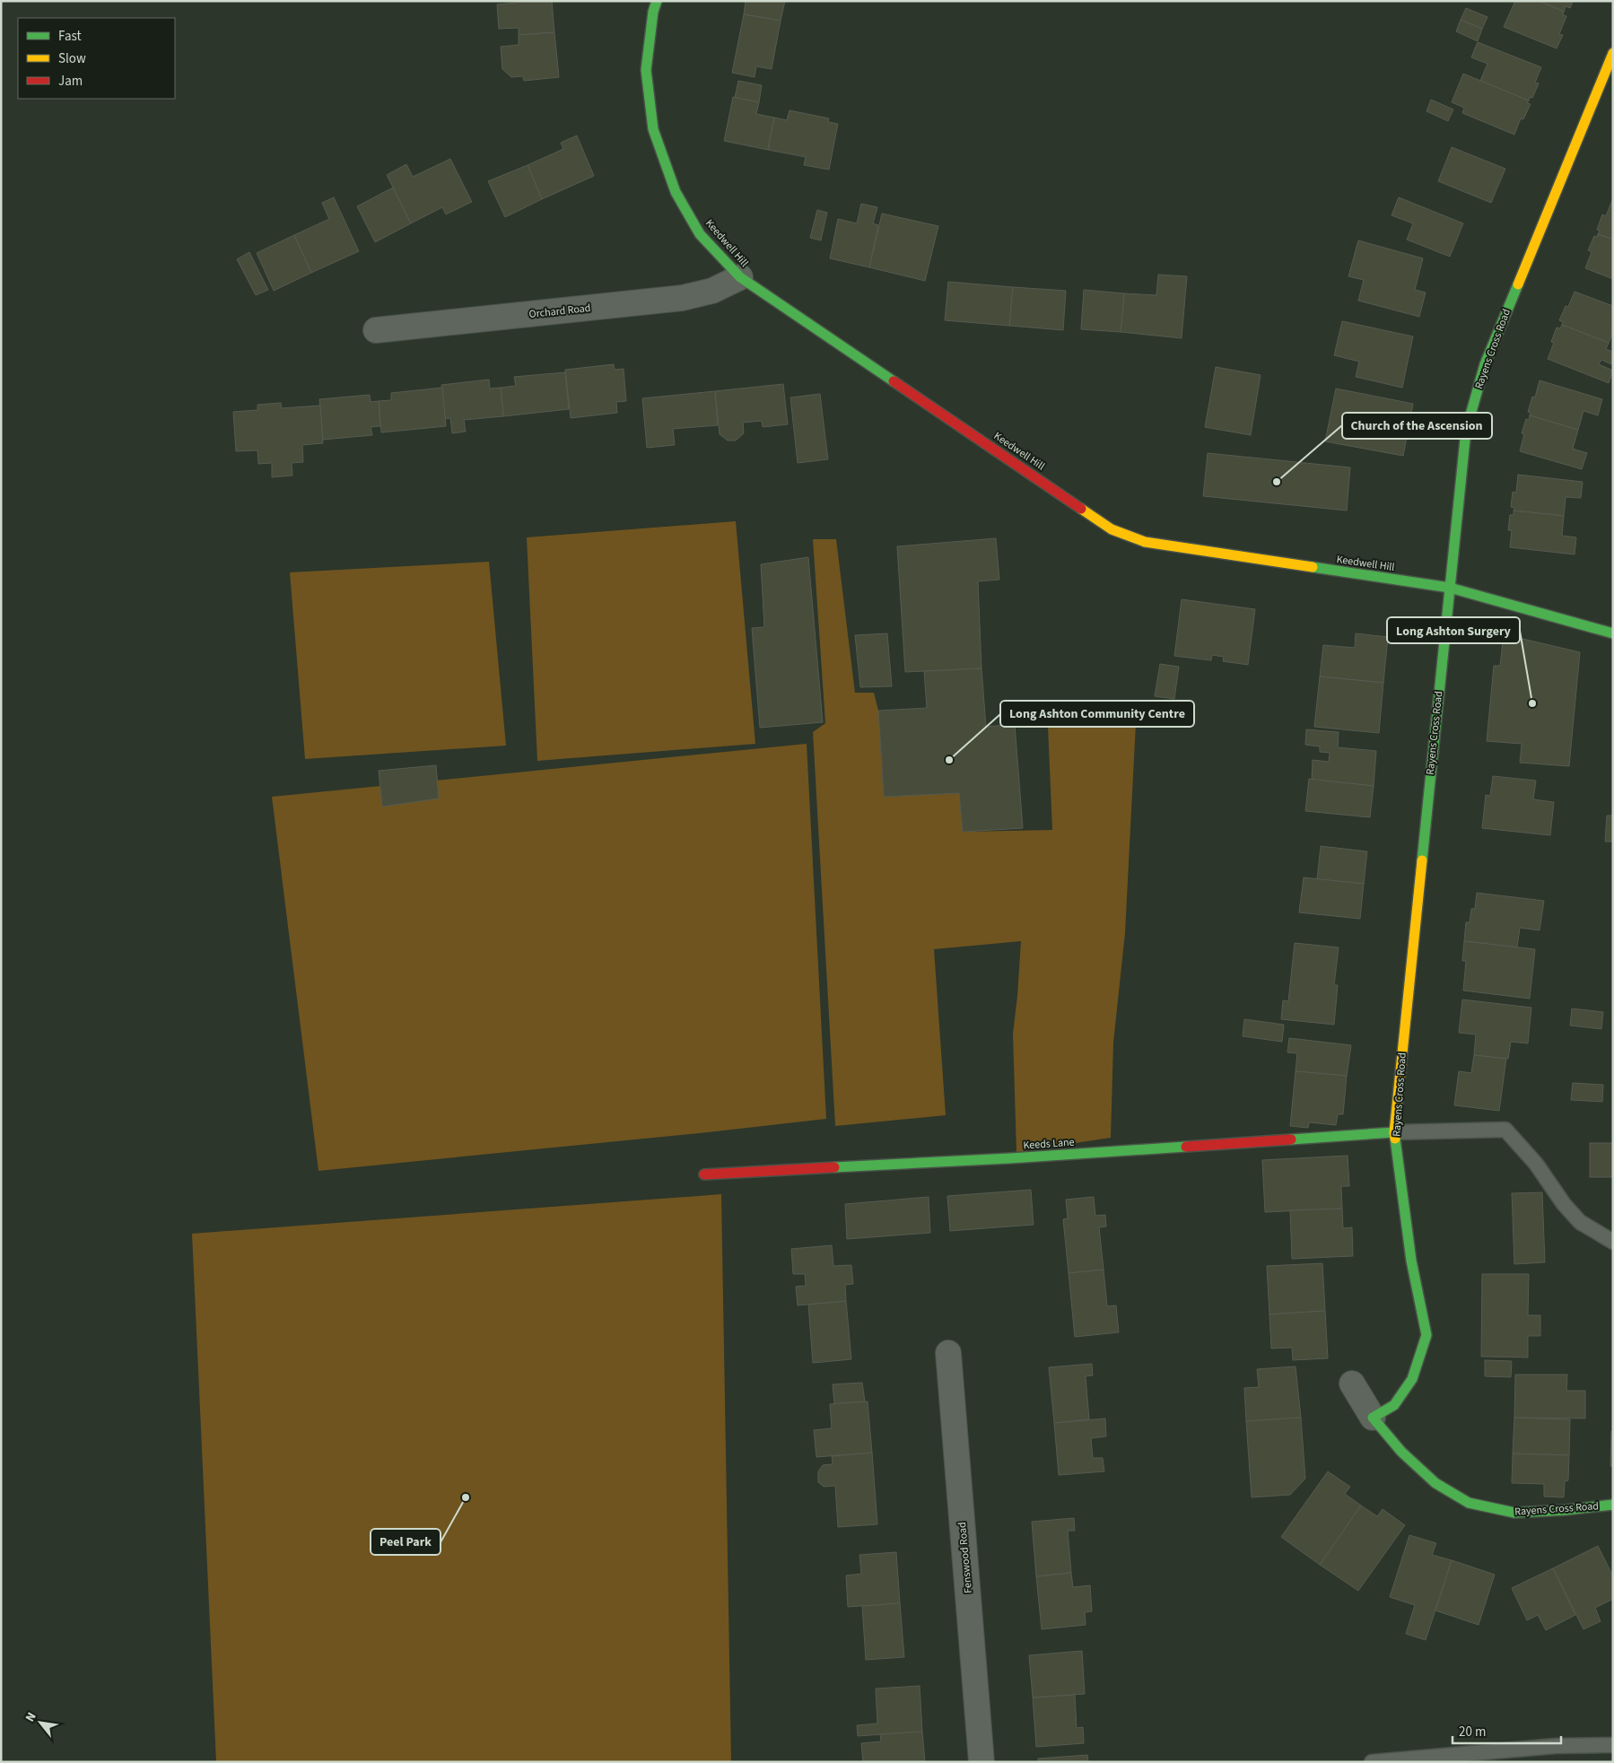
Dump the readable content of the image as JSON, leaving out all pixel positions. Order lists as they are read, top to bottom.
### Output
{
  "streets": {
    "street": [
      "Keedwell Hill",
      "Orchard Road",
      "Rayens Cross Road",
      "Keeds Lane",
      "Fenswood Road"
    ]
  },
  "crossings": [
    ["Keedwell Hill", "Orchard Road"],
    ["Keedwell Hill", "Rayens Cross Road"],
    ["Rayens Cross Road", "Keeds Lane"]
  ],
  "places": [
    "Church of the Ascension",
    "Long Ashton Surgery",
    "Long Ashton Community Centre",
    "Peel Park"
  ],
  "legend": ["Fast", "Slow", "Jam"],
  "scale_bar": "20 m",
  "north": "top left"
}
